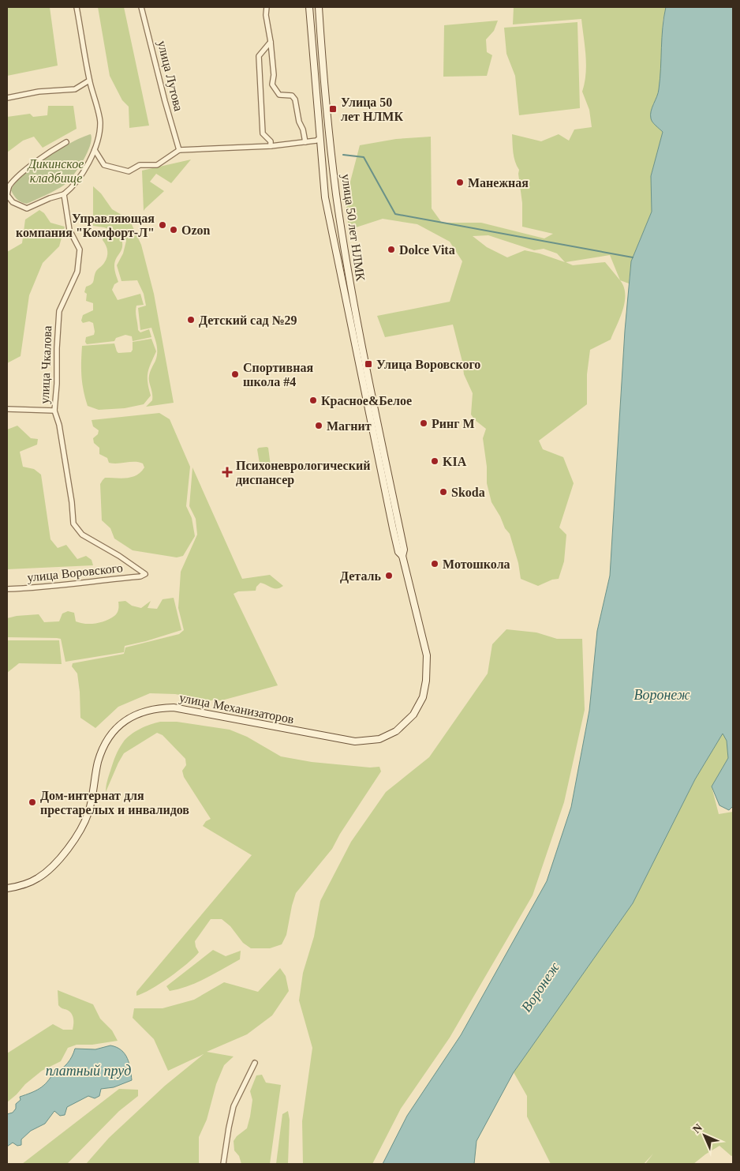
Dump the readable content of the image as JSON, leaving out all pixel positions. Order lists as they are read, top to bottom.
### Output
{
  "streets": {
    "main road": ["улица 50 лет НЛМК", "улица Механизаторов"],
    "street": ["улица Лутова", "улица Чкалова", "улица Воровского"]
  },
  "crossings": [
    ["улица 50 лет НЛМК", "улица Механизаторов"],
    ["улица Чкалова", "улица Воровского"]
  ],
  "water": ["Воронеж", "платный пруд"],
  "parks": ["Дикинское кладбище"],
  "places": {
    "transit": ["Улица 50 лет НЛМК", "Улица Воровского"],
    "other": [
      "Манежная",
      "Управляющая компания \"Комфорт-Л\"",
      "Ozon",
      "Dolce Vita",
      "Детский сад №29",
      "Спортивная школа #4",
      "Красное&Белое",
      "Ринг М",
      "Магнит",
      "KIA",
      "Skoda",
      "Мотошкола",
      "Деталь",
      "Дом-интернат для престарелых и инвалидов"
    ],
    "health": ["Психоневрологический диспансер"]
  },
  "north": "top left"
}
